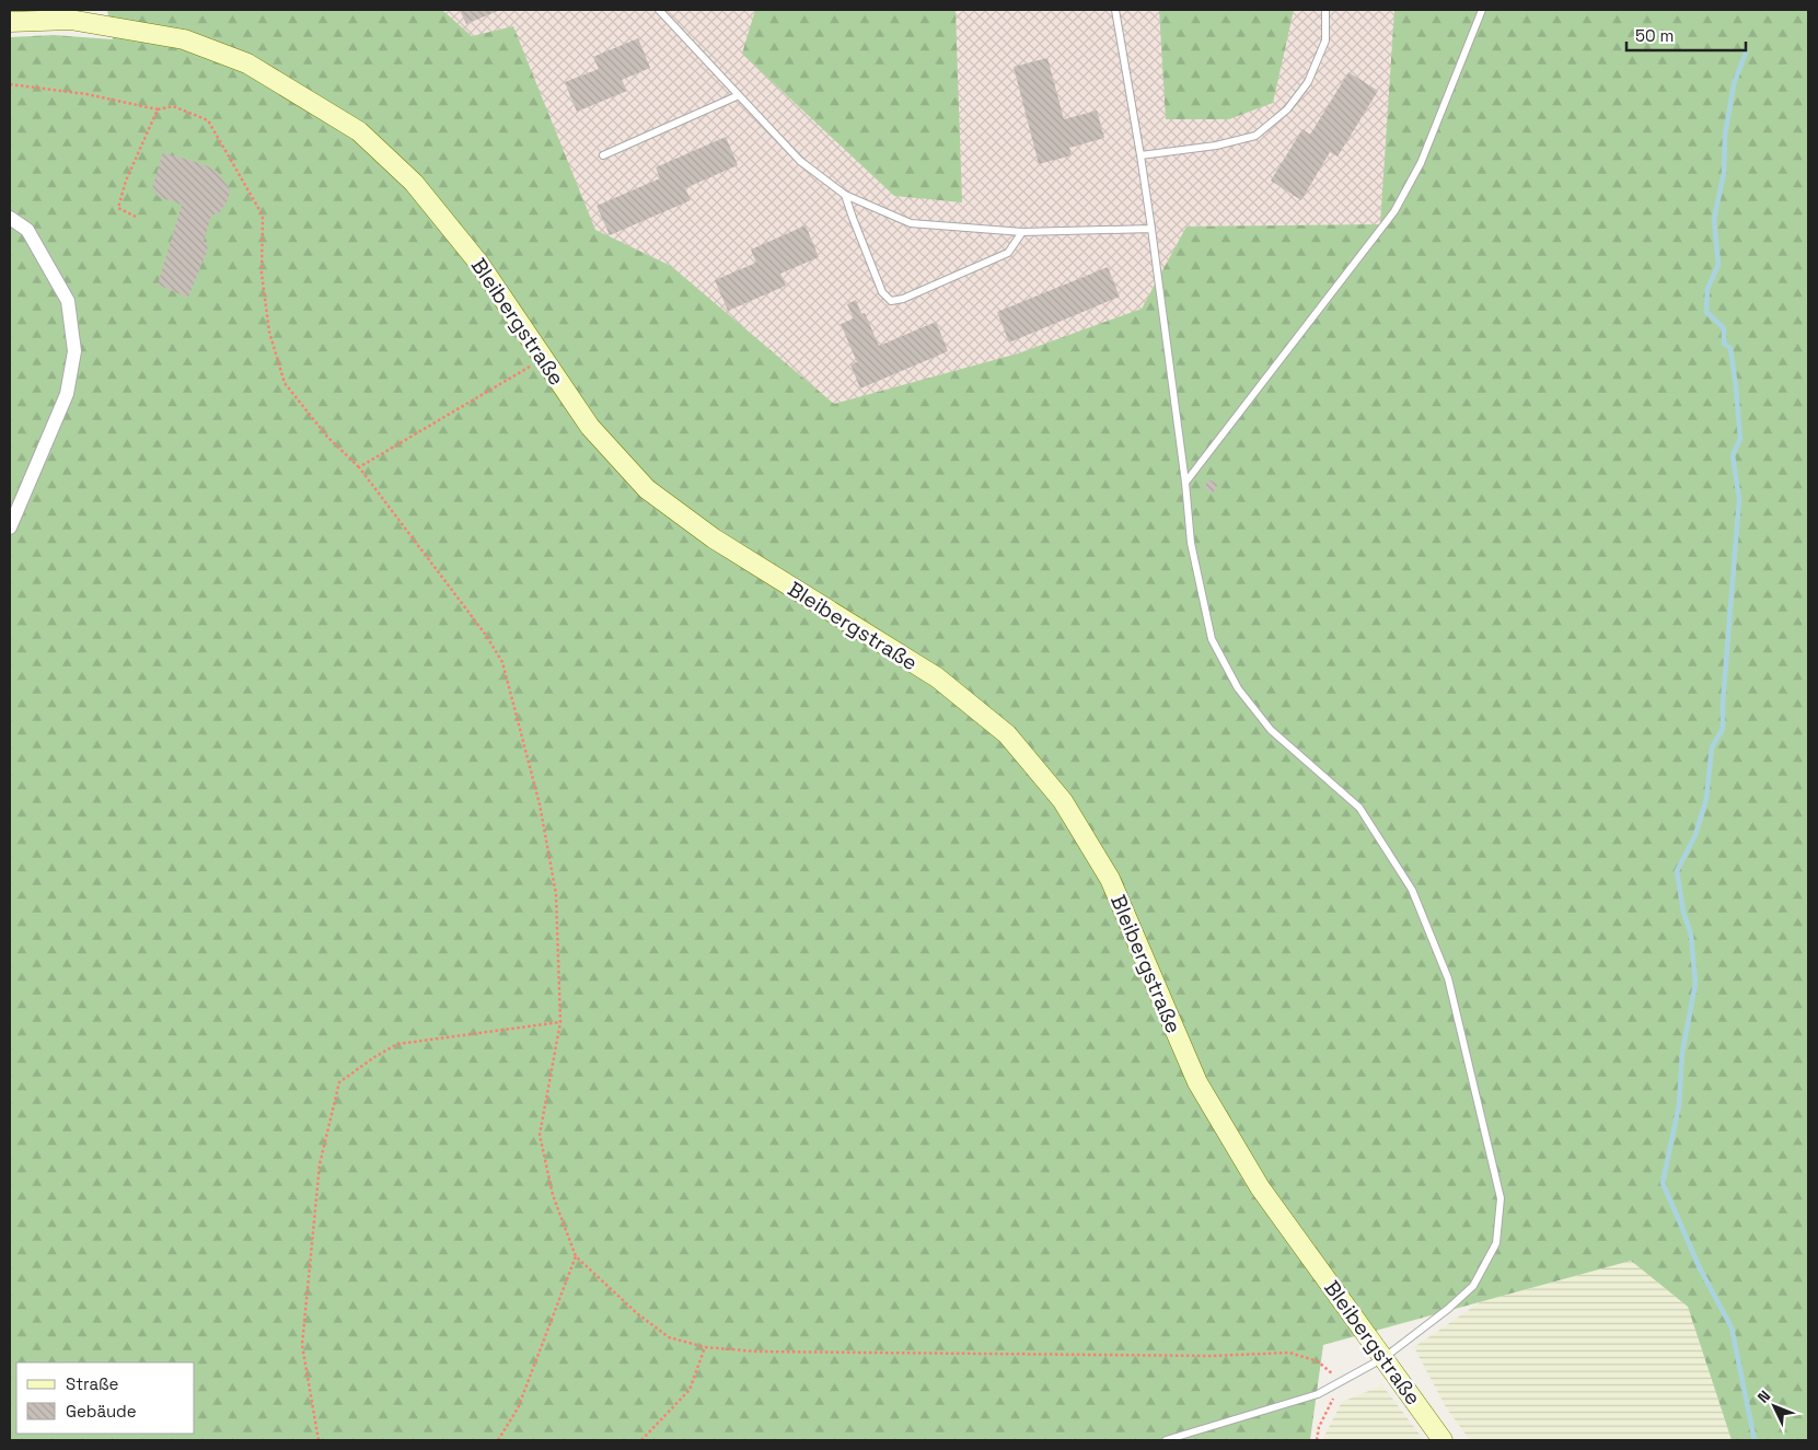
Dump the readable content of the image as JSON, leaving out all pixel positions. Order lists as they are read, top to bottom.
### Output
{
  "streets": {
    "street": ["Bleibergstraße"]
  },
  "legend": ["Straße", "Gebäude"],
  "scale_bar": "50 m",
  "north": "top left"
}
